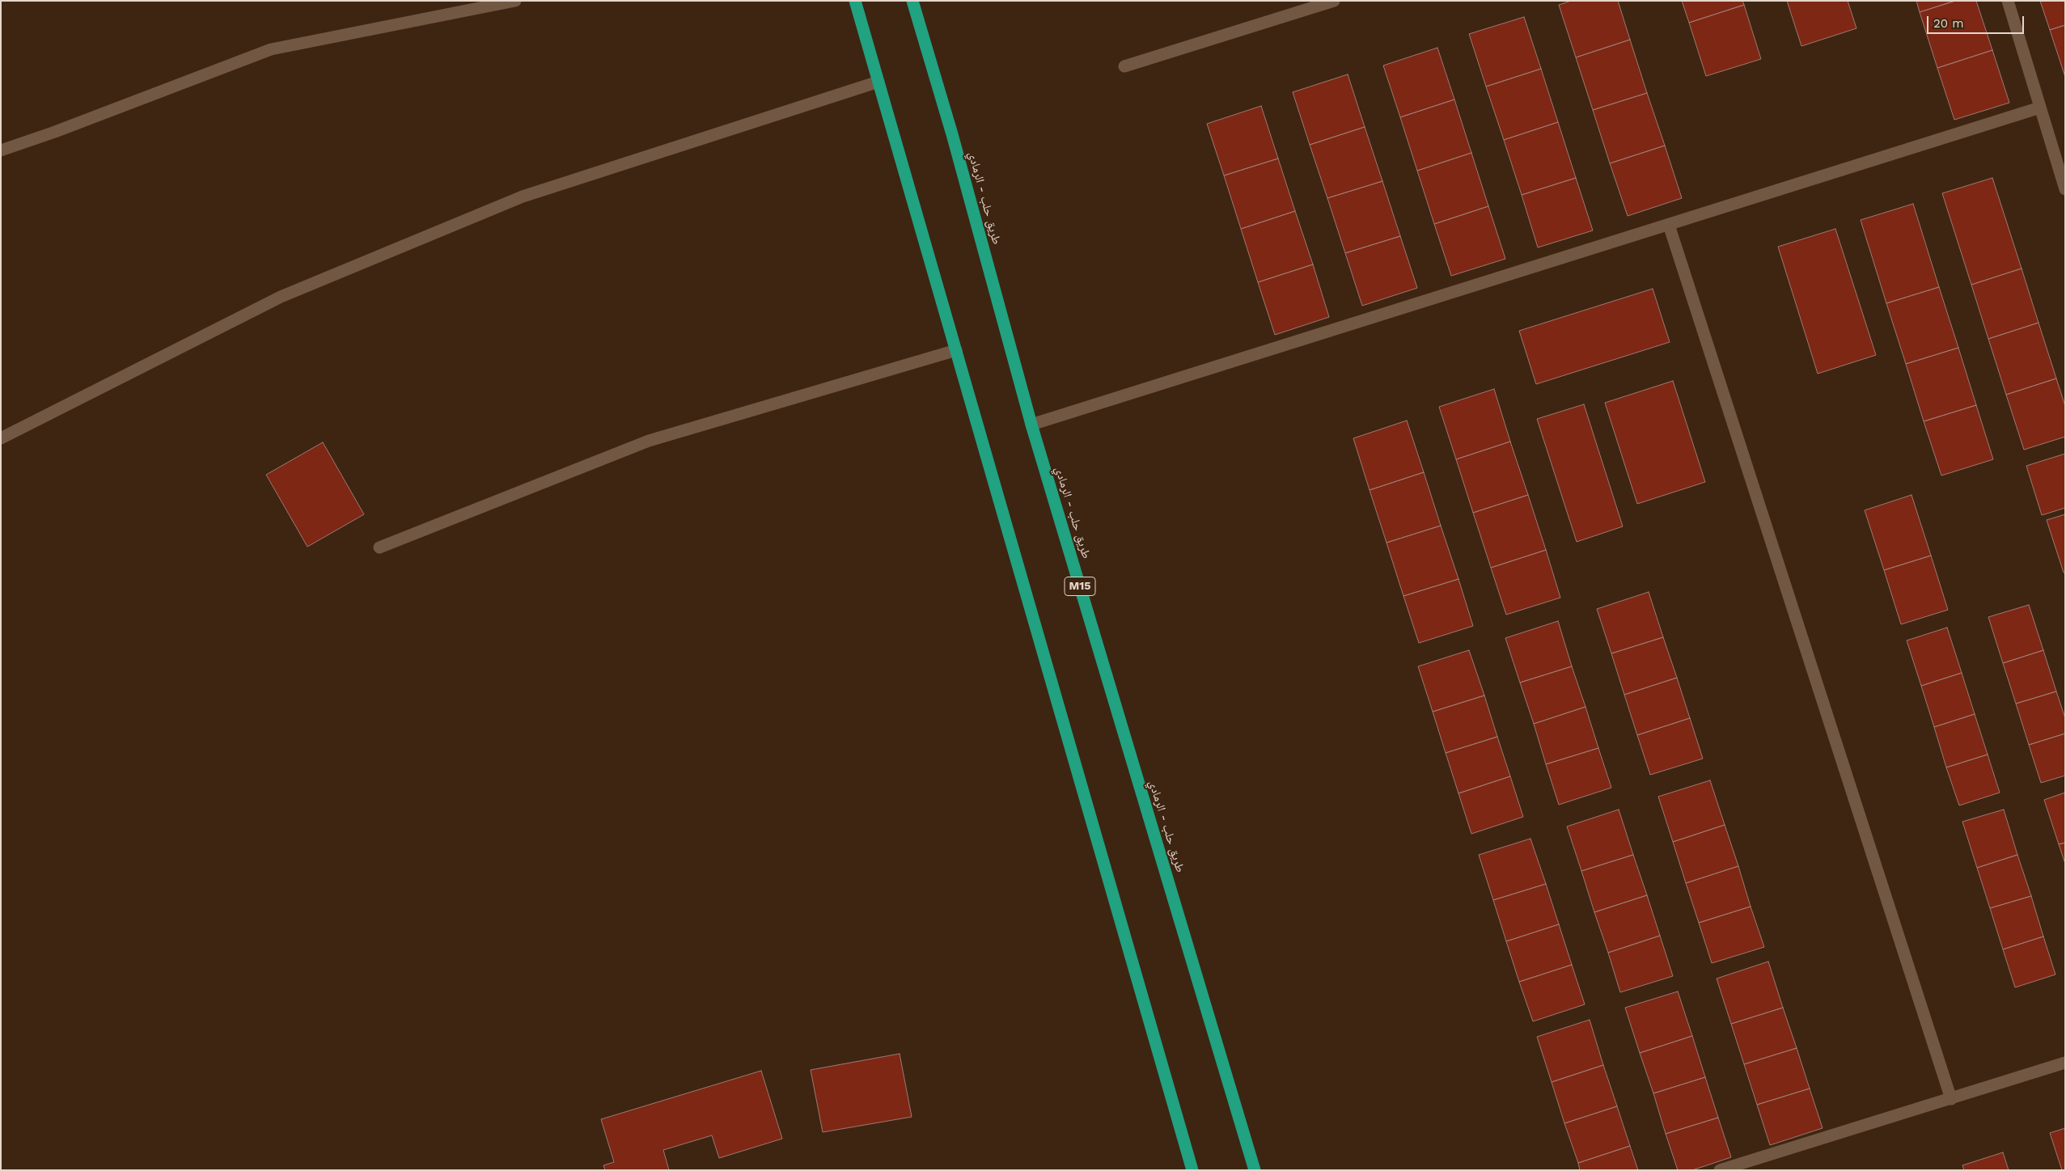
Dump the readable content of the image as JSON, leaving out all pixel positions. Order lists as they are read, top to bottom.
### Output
{
  "streets": {
    "highway": ["طريق حلب - الرمادي", "M15"]
  },
  "scale_bar": "20 m"
}
